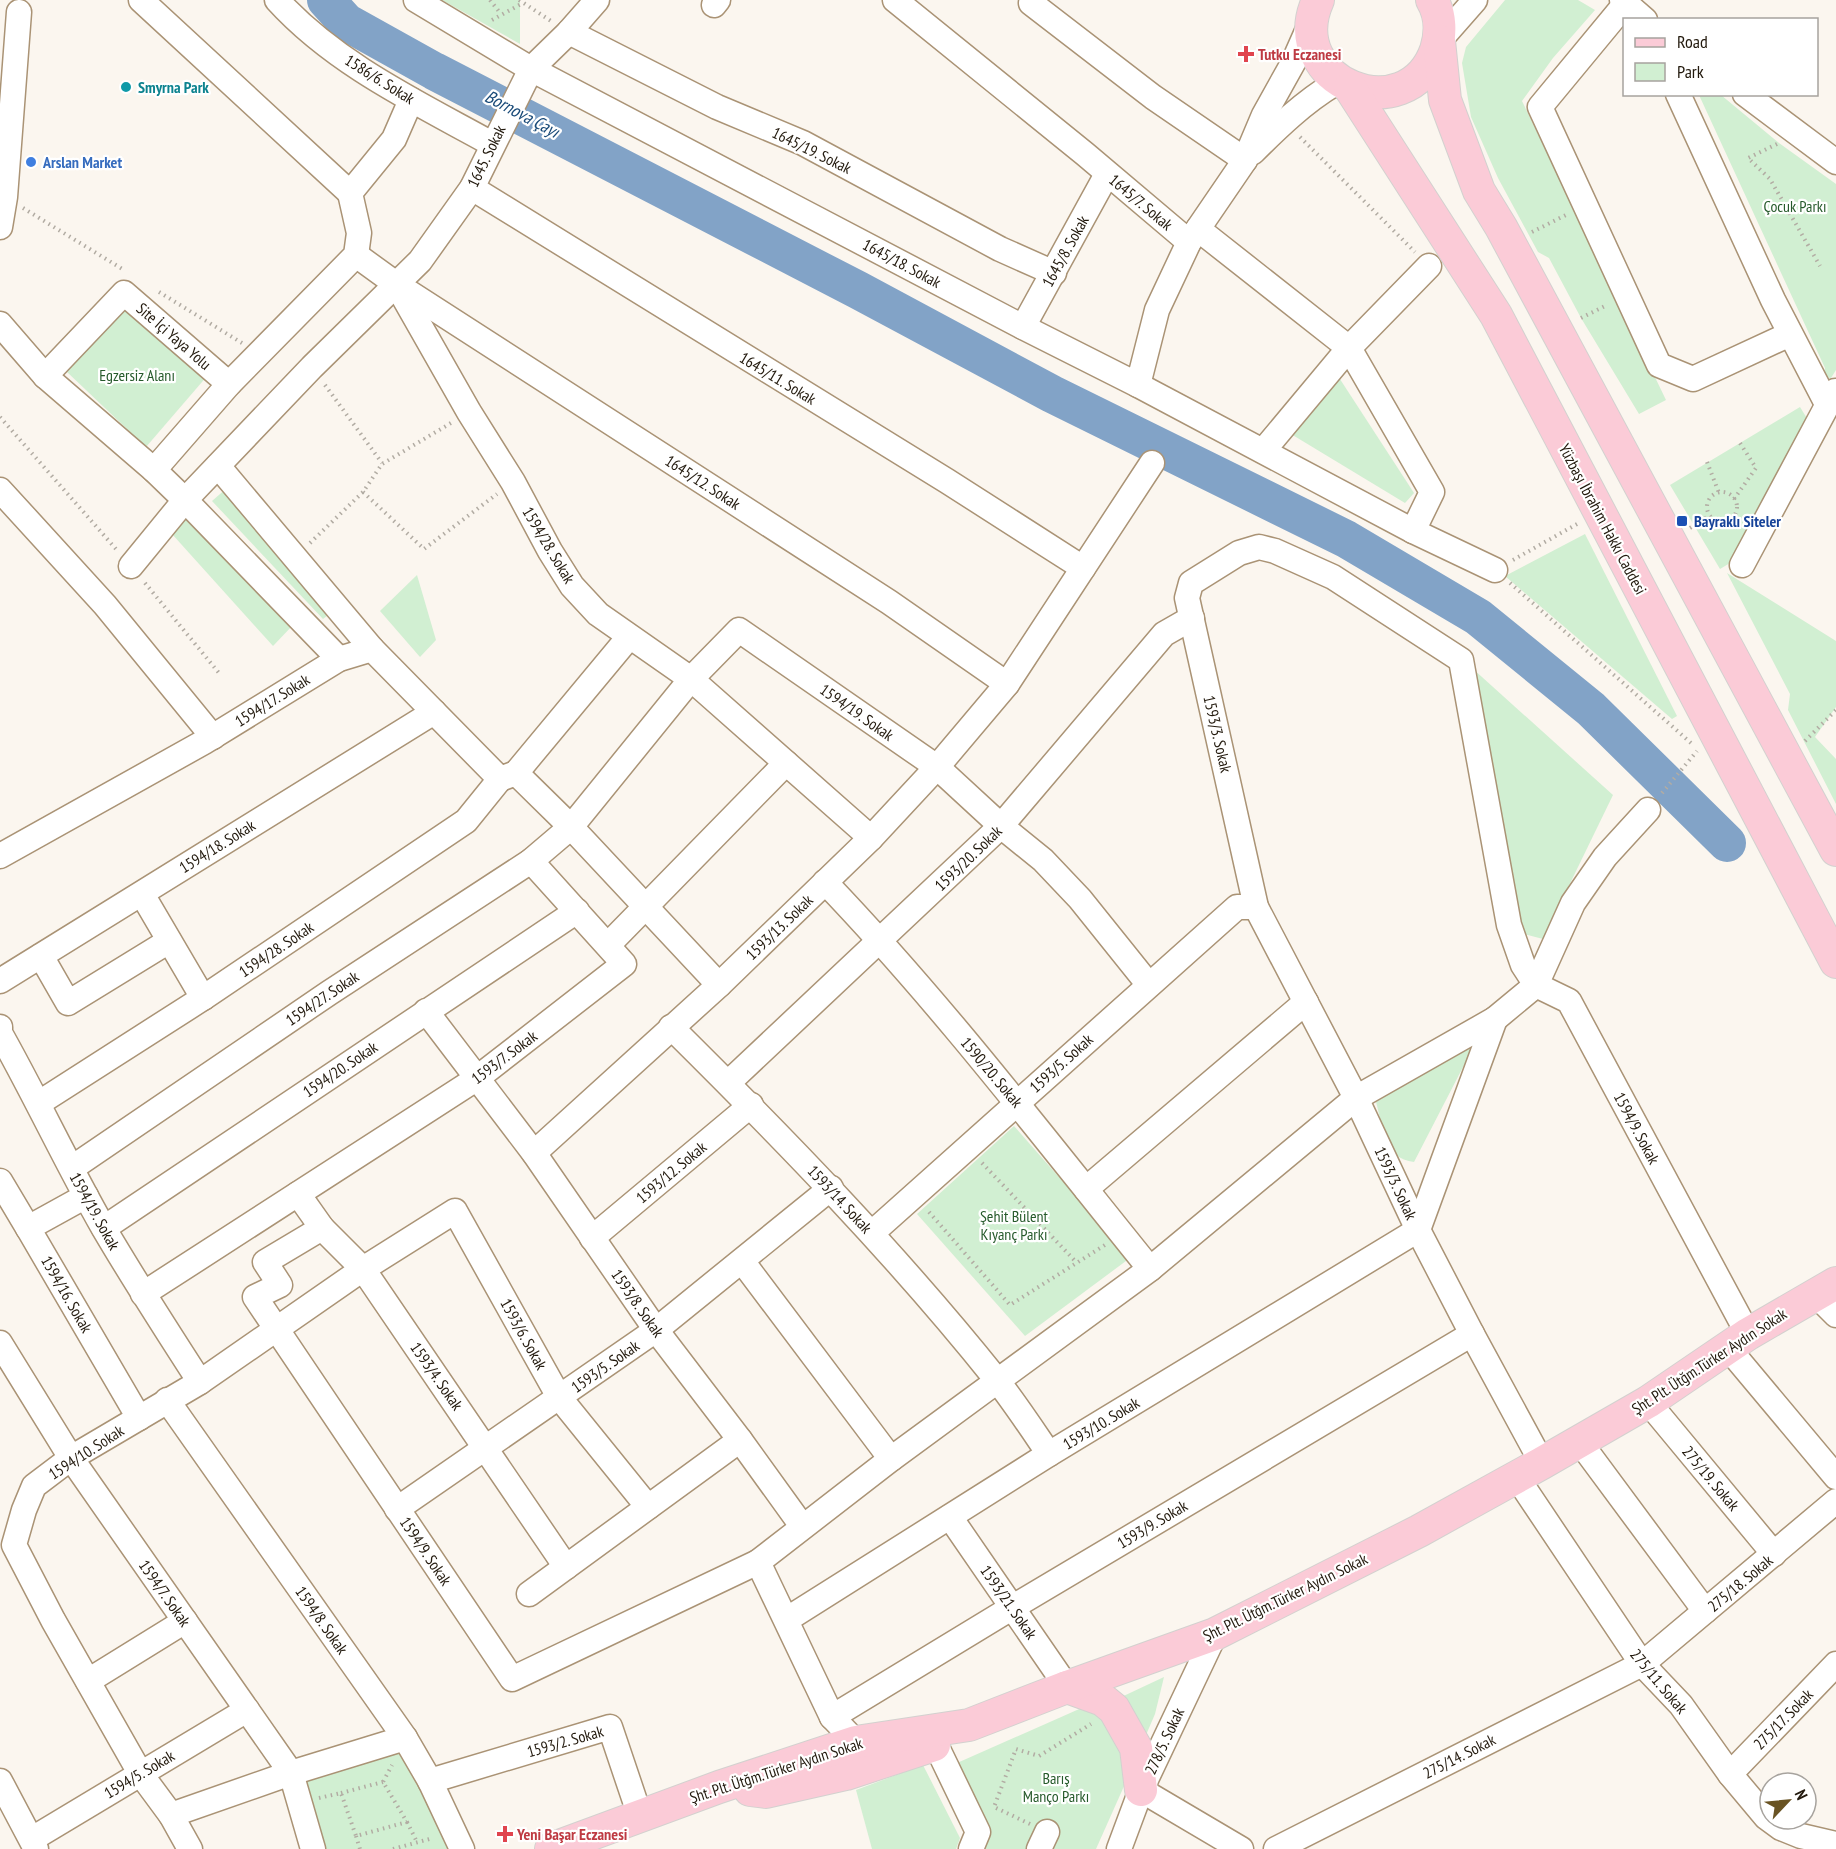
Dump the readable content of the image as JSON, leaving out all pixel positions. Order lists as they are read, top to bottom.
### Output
{
  "streets": {
    "main road": ["Yüzbaşı İbrahim Hakkı Caddesi", "Şht. Plt. Ütğm.Türker Aydın Sokak"],
    "street": [
      "1586/6. Sokak",
      "1645/19. Sokak",
      "1645. Sokak",
      "1645/7. Sokak",
      "1645/8. Sokak",
      "1645/18. Sokak",
      "Site İçi Yaya Yolu",
      "1645/11. Sokak",
      "1645/12. Sokak",
      "1594/28. Sokak",
      "1594/17. Sokak",
      "1594/19. Sokak",
      "1593/3. Sokak",
      "1594/18. Sokak",
      "1593/20. Sokak",
      "1593/13. Sokak",
      "1594/27. Sokak",
      "1593/7. Sokak",
      "1593/5. Sokak",
      "1594/20. Sokak",
      "1590/20. Sokak",
      "1594/9. Sokak",
      "1593/12. Sokak",
      "1593/14. Sokak",
      "1594/16. Sokak",
      "1593/8. Sokak",
      "1593/6. Sokak",
      "1593/4. Sokak",
      "1593/10. Sokak",
      "1594/10. Sokak",
      "275/19. Sokak",
      "1593/9. Sokak",
      "275/18. Sokak",
      "1594/7. Sokak",
      "1593/21. Sokak",
      "1594/8. Sokak",
      "275/11. Sokak",
      "275/17. Sokak",
      "1593/2. Sokak",
      "278/5. Sokak",
      "275/14. Sokak",
      "1594/5. Sokak"
    ]
  },
  "crossings": [
    ["1586/6. Sokak", "1645. Sokak"],
    ["1645/19. Sokak", "1645. Sokak"],
    ["1645/19. Sokak", "1645/8. Sokak"],
    ["1645. Sokak", "1645/18. Sokak"],
    ["1645. Sokak", "1645/11. Sokak"],
    ["1645. Sokak", "1645/12. Sokak"],
    ["1645. Sokak", "1594/28. Sokak"],
    ["1645/7. Sokak", "1645/8. Sokak"],
    ["1645/8. Sokak", "1645/18. Sokak"],
    ["1645/11. Sokak", "1593/13. Sokak"],
    ["1645/12. Sokak", "1594/28. Sokak"],
    ["1645/12. Sokak", "1593/13. Sokak"],
    ["1594/28. Sokak", "1594/19. Sokak"],
    ["1594/19. Sokak", "1593/20. Sokak"],
    ["1594/19. Sokak", "1593/13. Sokak"],
    ["1594/19. Sokak", "1594/27. Sokak"],
    ["1594/19. Sokak", "1593/7. Sokak"],
    ["1594/19. Sokak", "1593/5. Sokak"],
    ["1594/19. Sokak", "1594/20. Sokak"],
    ["1594/19. Sokak", "1594/10. Sokak"],
    ["1593/3. Sokak", "1593/20. Sokak"],
    ["1593/3. Sokak", "1593/5. Sokak"],
    ["1593/3. Sokak", "1594/9. Sokak"],
    ["1593/3. Sokak", "Şht. Plt. Ütğm.Türker Aydın Sokak"],
    ["1593/3. Sokak", "1593/10. Sokak"],
    ["1593/3. Sokak", "1593/9. Sokak"],
    ["1593/3. Sokak", "275/11. Sokak"],
    ["1593/20. Sokak", "1590/20. Sokak"],
    ["1593/20. Sokak", "1593/14. Sokak"],
    ["1593/13. Sokak", "1590/20. Sokak"],
    ["1593/13. Sokak", "1593/14. Sokak"],
    ["1593/13. Sokak", "1593/8. Sokak"],
    ["1593/7. Sokak", "1593/8. Sokak"],
    ["1593/7. Sokak", "1593/4. Sokak"],
    ["1593/5. Sokak", "1590/20. Sokak"],
    ["1593/5. Sokak", "1594/9. Sokak"],
    ["1593/5. Sokak", "1593/14. Sokak"],
    ["1593/5. Sokak", "1593/8. Sokak"],
    ["1593/5. Sokak", "1593/6. Sokak"],
    ["1593/5. Sokak", "1593/4. Sokak"],
    ["1594/20. Sokak", "1593/8. Sokak"],
    ["1594/9. Sokak", "Şht. Plt. Ütğm.Türker Aydın Sokak"],
    ["1594/9. Sokak", "1593/4. Sokak"],
    ["1594/9. Sokak", "1594/10. Sokak"],
    ["1593/12. Sokak", "1593/14. Sokak"],
    ["1593/12. Sokak", "1593/8. Sokak"],
    ["1593/14. Sokak", "1593/10. Sokak"],
    ["1594/16. Sokak", "1594/10. Sokak"],
    ["1593/6. Sokak", "1594/10. Sokak"],
    ["Şht. Plt. Ütğm.Türker Aydın Sokak", "275/19. Sokak"],
    ["Şht. Plt. Ütğm.Türker Aydın Sokak", "1593/21. Sokak"],
    ["Şht. Plt. Ütğm.Türker Aydın Sokak", "275/11. Sokak"],
    ["Şht. Plt. Ütğm.Türker Aydın Sokak", "1593/2. Sokak"],
    ["Şht. Plt. Ütğm.Türker Aydın Sokak", "278/5. Sokak"],
    ["1593/4. Sokak", "1594/10. Sokak"],
    ["1593/10. Sokak", "1593/21. Sokak"],
    ["1594/10. Sokak", "1594/7. Sokak"],
    ["1594/10. Sokak", "1594/8. Sokak"],
    ["1594/10. Sokak", "1594/5. Sokak"],
    ["275/19. Sokak", "275/18. Sokak"],
    ["1593/9. Sokak", "1593/21. Sokak"],
    ["275/18. Sokak", "275/11. Sokak"],
    ["275/18. Sokak", "275/14. Sokak"],
    ["1594/7. Sokak", "1594/5. Sokak"],
    ["1594/8. Sokak", "1593/2. Sokak"],
    ["275/11. Sokak", "275/17. Sokak"],
    ["275/11. Sokak", "275/14. Sokak"]
  ],
  "water": ["Bornova Çayı"],
  "parks": [
    "Çocuk Parkı",
    "Egzersiz Alanı",
    "Şehit Bülent Kıyanç Parkı",
    "Barış Manço Parkı"
  ],
  "places": {
    "health": ["Tutku Eczanesi", "Yeni Başar Eczanesi"],
    "other": ["Smyrna Park", "Arslan Market"],
    "transit": ["Bayraklı Siteler"]
  },
  "legend": ["Road", "Park"],
  "north": "top right"
}
